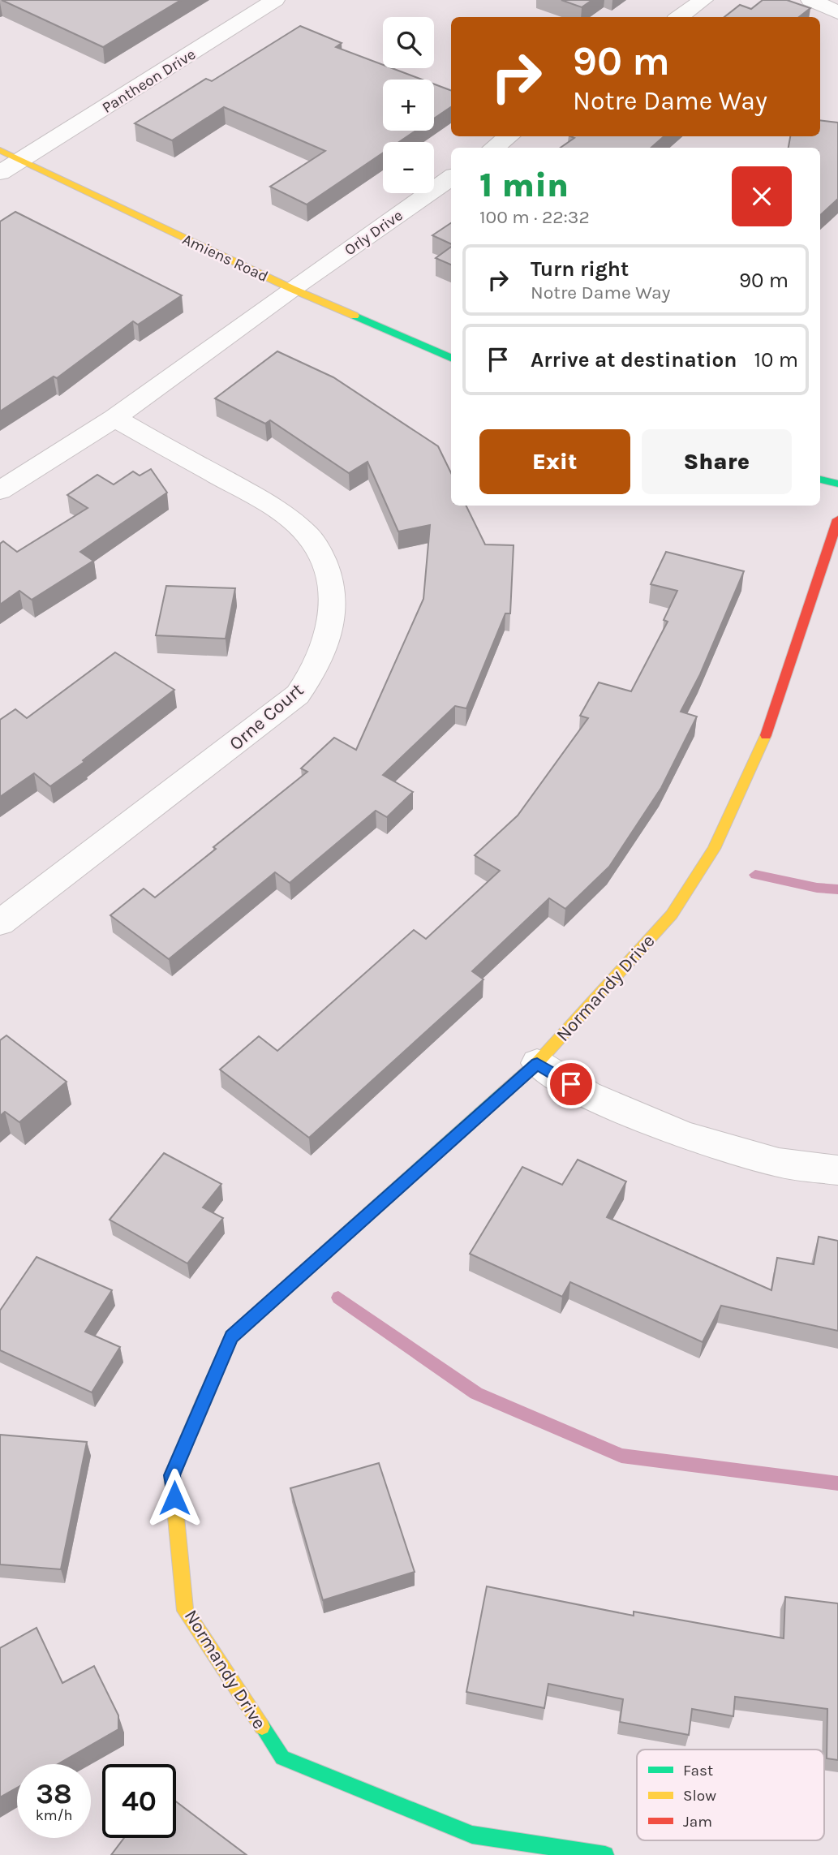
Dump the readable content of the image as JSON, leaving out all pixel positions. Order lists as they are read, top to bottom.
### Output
{
  "streets": {
    "street": [
      "Pantheon Drive",
      "Orly Drive",
      "Amiens Road",
      "Orne Court",
      "Normandy Drive"
    ]
  },
  "crossings": [
    ["Pantheon Drive", "Amiens Road"],
    ["Orly Drive", "Amiens Road"]
  ],
  "legend": ["Fast", "Slow", "Jam"],
  "page": {
    "map_buttons": ["+", "−"],
    "turn": ["90 m", "Notre Dame Way"],
    "heading": ["1 min", "100 m · 22:32"],
    "list": [
      {
        "name": "Turn right",
        "note": "Notre Dame Way",
        "value": "90 m"
      },
      {
        "name": "Arrive at destination",
        "value": "10 m"
      }
    ],
    "buttons": ["Exit", "Share"],
    "speed": "38 km/h",
    "limit": "40"
  }
}
